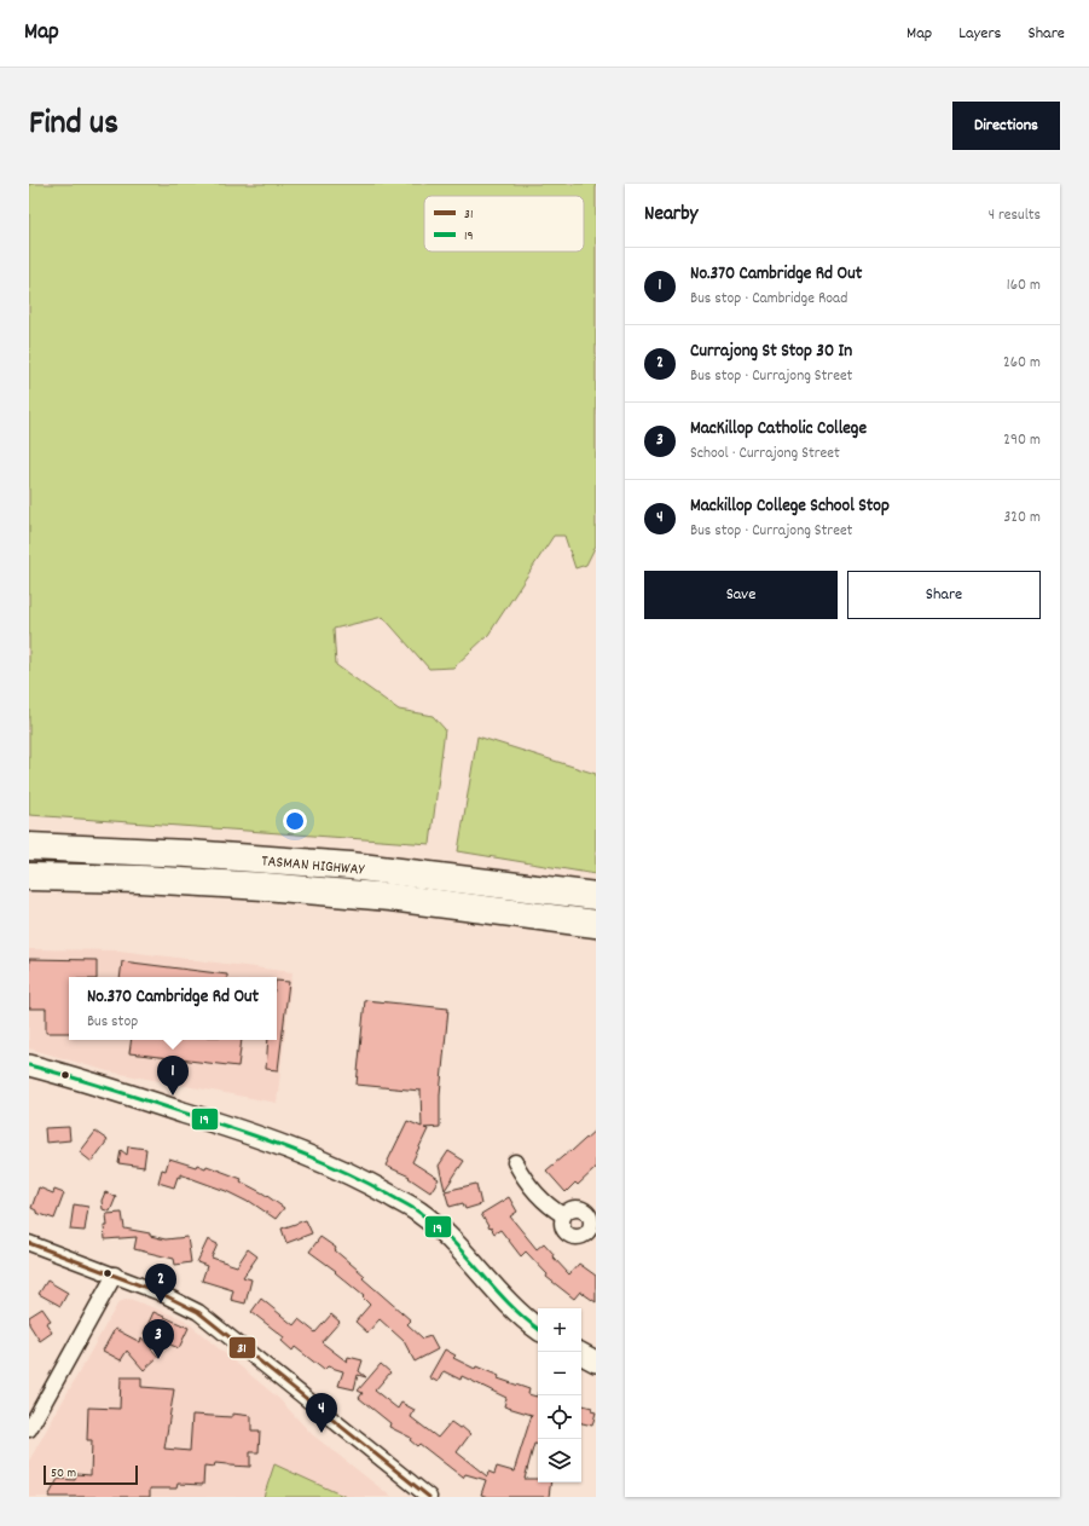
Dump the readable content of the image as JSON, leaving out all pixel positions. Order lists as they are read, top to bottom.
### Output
{
  "streets": {
    "highway": ["TASMAN HIGHWAY"]
  },
  "lines": ["transit line 19", "transit line 31"],
  "legend": ["31", "19"],
  "scale_bar": "50 m",
  "page": {
    "header": "Map",
    "nav": ["Map", "Layers", "Share"],
    "title": "Find us",
    "buttons": [
      "Directions",
      ["Save", "Share"]
    ],
    "heading": ["Nearby", "4 results"],
    "list": [
      {
        "mark": "1",
        "name": "No.370 Cambridge Rd Out",
        "note": "Bus stop · Cambridge Road",
        "value": "160 m"
      },
      {
        "mark": "2",
        "name": "Currajong St Stop 30 In",
        "note": "Bus stop · Currajong Street",
        "value": "260 m"
      },
      {
        "mark": "3",
        "name": "MacKillop Catholic College",
        "note": "School · Currajong Street",
        "value": "290 m"
      },
      {
        "mark": "4",
        "name": "Mackillop College School Stop",
        "note": "Bus stop · Currajong Street",
        "value": "320 m"
      }
    ],
    "popup": ["No.370 Cambridge Rd Out", "Bus stop"],
    "pins": [
      "1",
      "2",
      "3",
      "4"
    ],
    "map_buttons": ["+", "−"],
    "scale": "50 m"
  }
}
